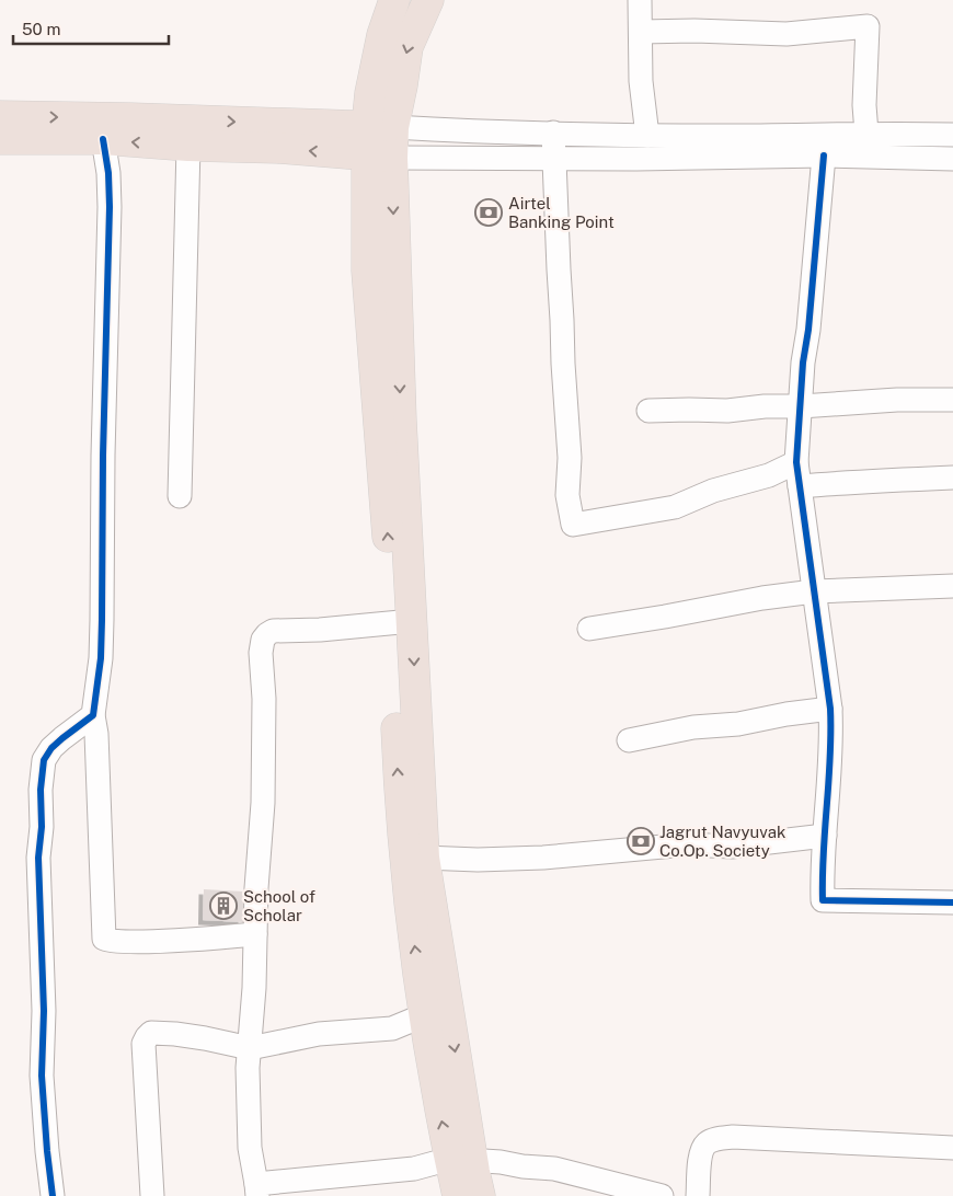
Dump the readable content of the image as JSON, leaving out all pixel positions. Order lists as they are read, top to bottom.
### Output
{
  "places": {
    "bank": ["Airtel Banking Point", "Jagrut Navyuvak Co.Op. Society"],
    "building": ["School of Scholar"]
  },
  "scale_bar": "50 m"
}
